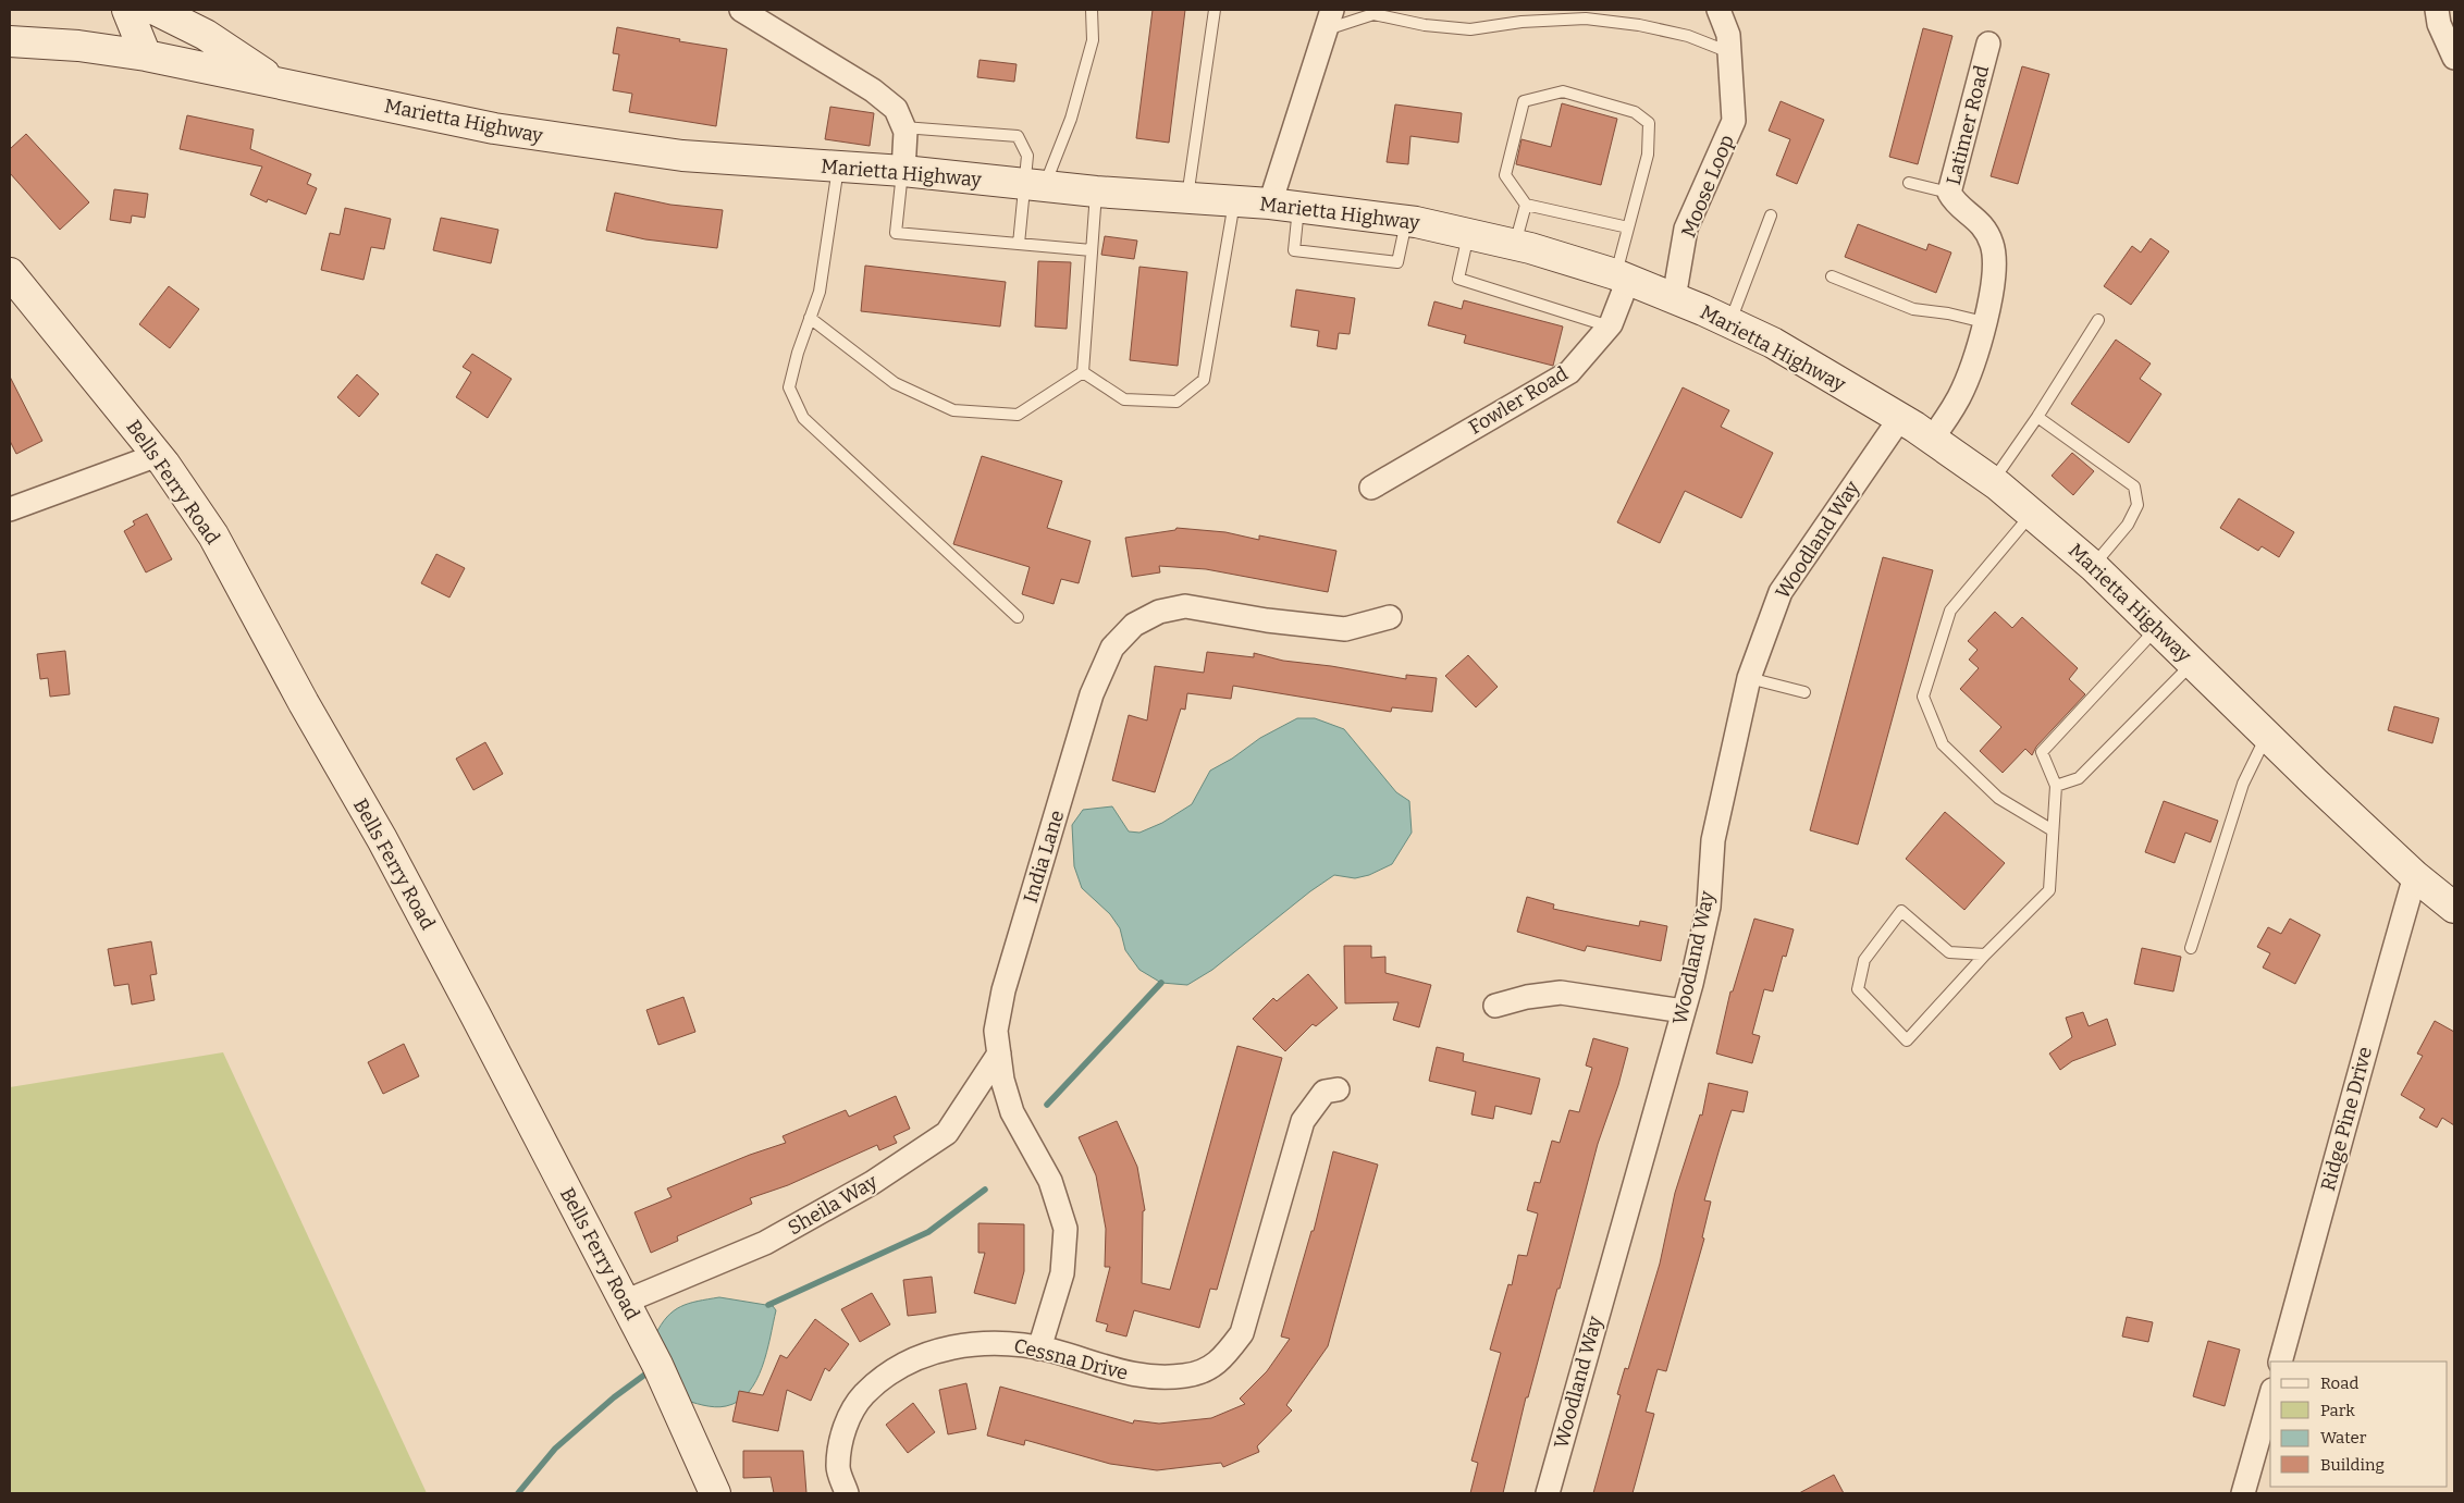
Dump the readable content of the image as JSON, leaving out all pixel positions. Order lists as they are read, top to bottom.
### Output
{
  "streets": {
    "main road": ["Marietta Highway", "Bells Ferry Road"],
    "street": [
      "Latimer Road",
      "Moose Loop",
      "Fowler Road",
      "Woodland Way",
      "India Lane",
      "Ridge Pine Drive",
      "Sheila Way",
      "Cessna Drive"
    ]
  },
  "crossings": [
    ["Marietta Highway", "Latimer Road"],
    ["Marietta Highway", "Moose Loop"],
    ["Marietta Highway", "Fowler Road"],
    ["Marietta Highway", "Woodland Way"],
    ["Marietta Highway", "Ridge Pine Drive"],
    ["Bells Ferry Road", "Sheila Way"],
    ["India Lane", "Sheila Way"],
    ["India Lane", "Cessna Drive"]
  ],
  "legend": [
    "Road",
    "Park",
    "Water",
    "Building"
  ]
}
